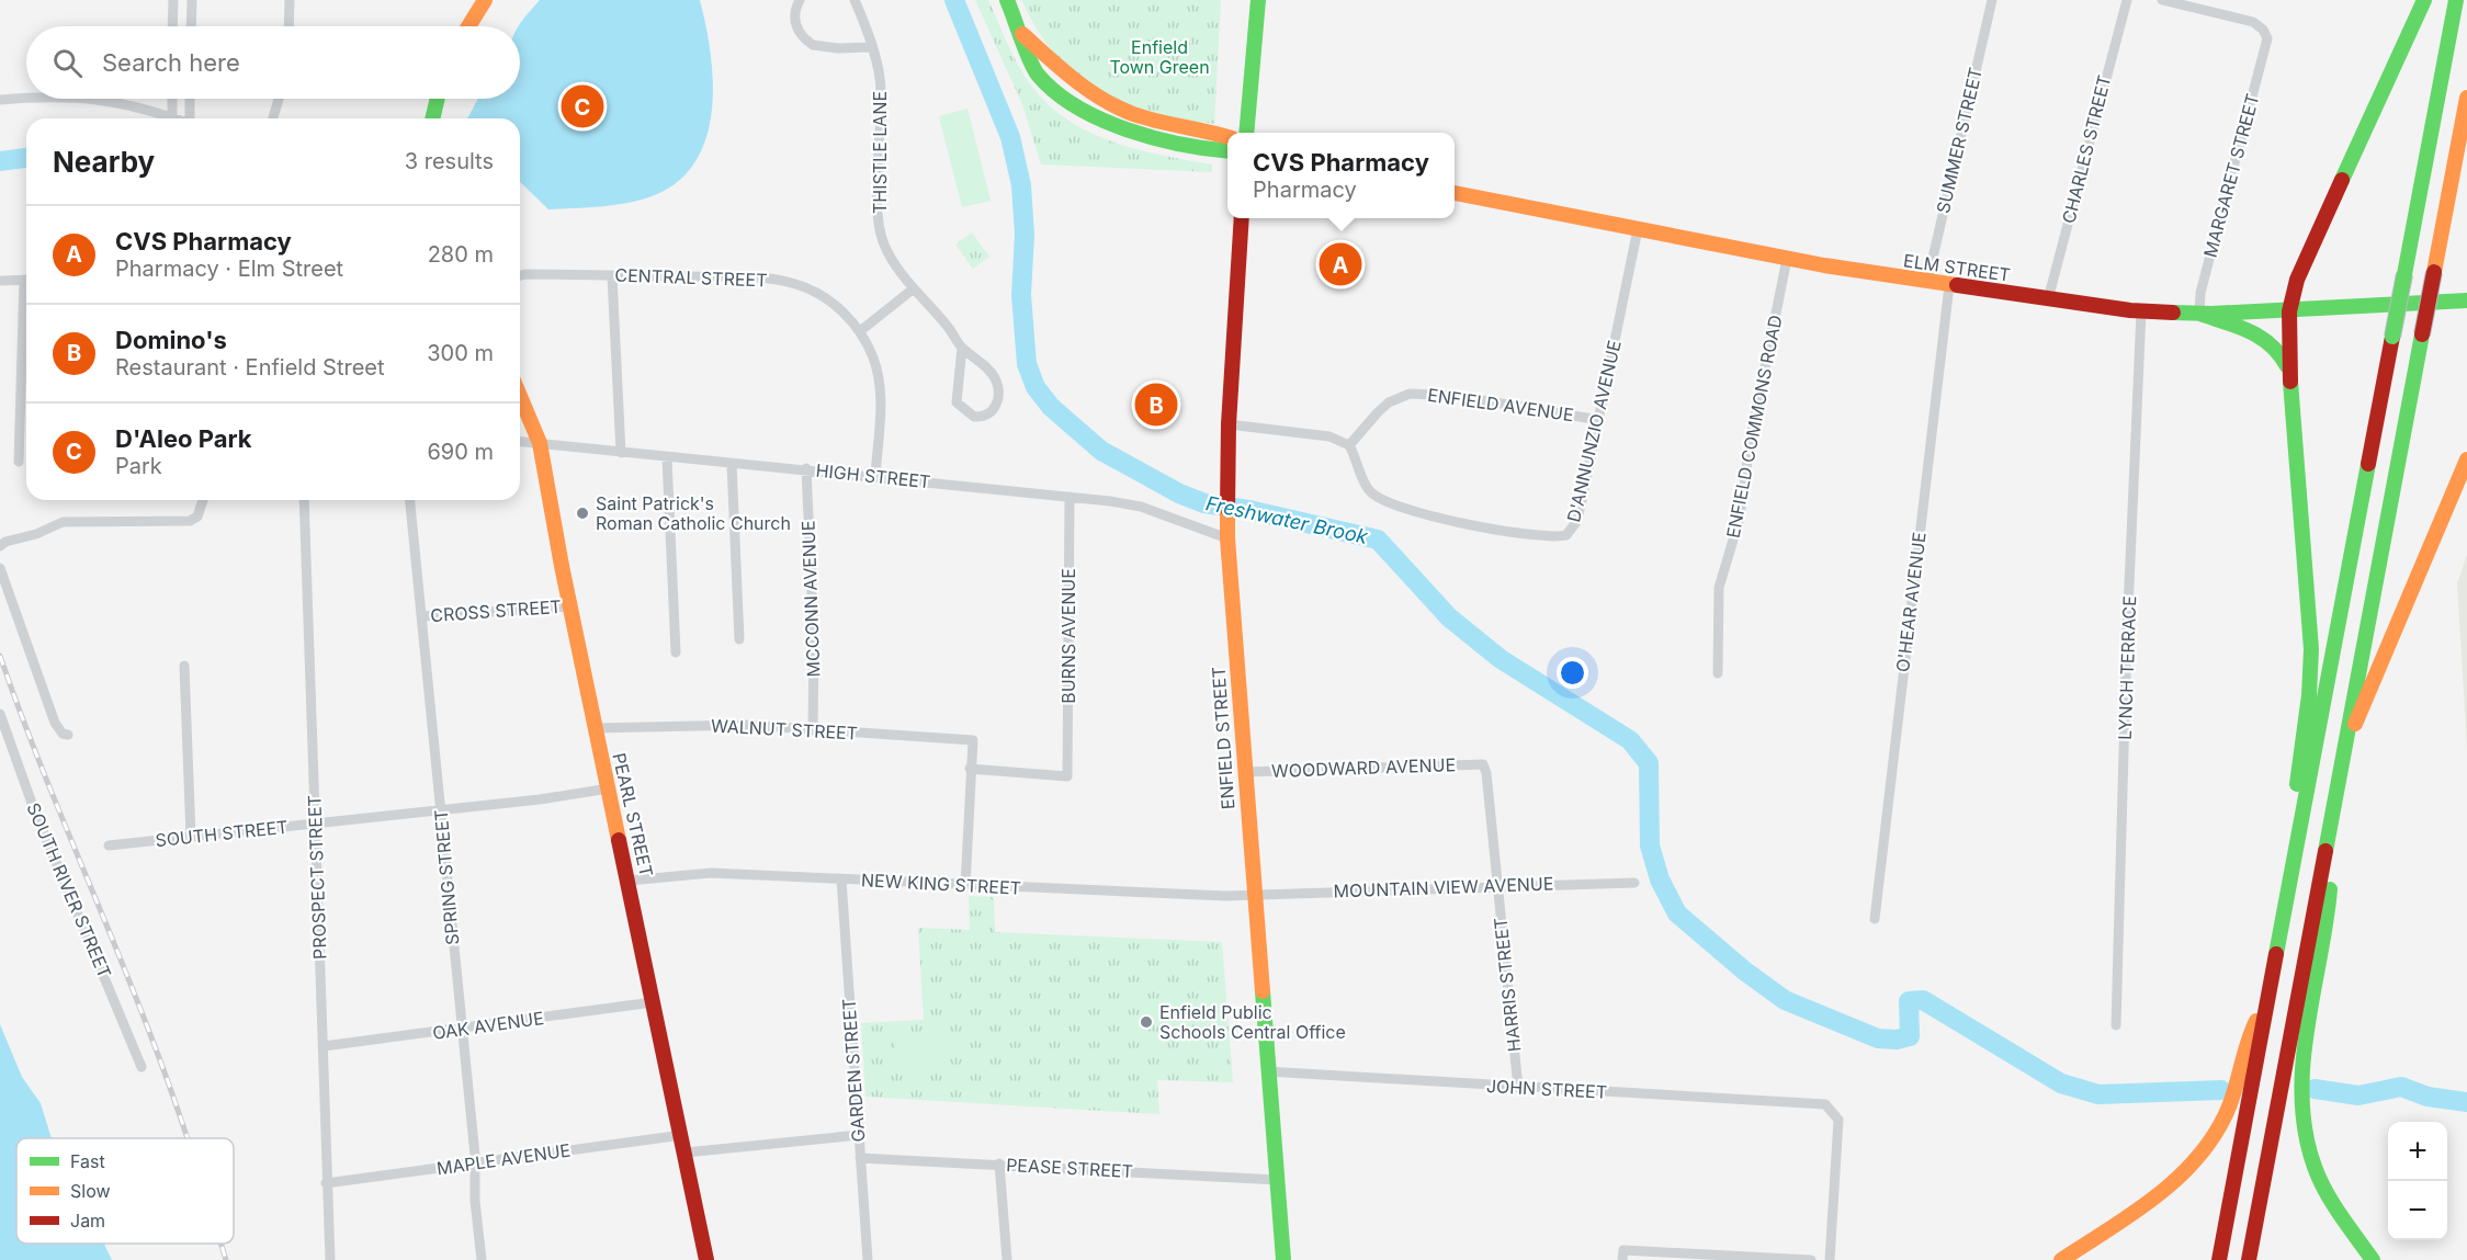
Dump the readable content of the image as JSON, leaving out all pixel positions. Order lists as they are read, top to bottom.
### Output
{
  "streets": {
    "main road": ["ELM STREET", "ENFIELD STREET", "PEARL STREET"],
    "street": [
      "SUMMER STREET",
      "CHARLES STREET",
      "THISTLE LANE",
      "MARGARET STREET",
      "CENTRAL STREET",
      "ENFIELD AVENUE",
      "ENFIELD COMMONS ROAD",
      "D'ANNUNZIO AVENUE",
      "HIGH STREET",
      "MCCONN AVENUE",
      "O'HEAR AVENUE",
      "CROSS STREET",
      "BURNS AVENUE",
      "LYNCH TERRACE",
      "WALNUT STREET",
      "WOODWARD AVENUE",
      "SOUTH STREET",
      "PROSPECT STREET",
      "SPRING STREET",
      "NEW KING STREET",
      "MOUNTAIN VIEW AVENUE",
      "SOUTH RIVER STREET",
      "HARRIS STREET",
      "OAK AVENUE",
      "GARDEN STREET",
      "JOHN STREET",
      "MAPLE AVENUE",
      "PEASE STREET"
    ]
  },
  "crossings": [
    ["SUMMER STREET", "ELM STREET"],
    ["CHARLES STREET", "ELM STREET"],
    ["MARGARET STREET", "ELM STREET"],
    ["ELM STREET", "ENFIELD COMMONS ROAD"],
    ["ELM STREET", "D'ANNUNZIO AVENUE"],
    ["ELM STREET", "O'HEAR AVENUE"],
    ["ELM STREET", "LYNCH TERRACE"],
    ["CENTRAL STREET", "HIGH STREET"],
    ["ENFIELD AVENUE", "D'ANNUNZIO AVENUE"],
    ["HIGH STREET", "MCCONN AVENUE"],
    ["HIGH STREET", "BURNS AVENUE"],
    ["HIGH STREET", "ENFIELD STREET"],
    ["HIGH STREET", "PEARL STREET"],
    ["MCCONN AVENUE", "WALNUT STREET"],
    ["CROSS STREET", "PEARL STREET"],
    ["CROSS STREET", "SPRING STREET"],
    ["BURNS AVENUE", "WALNUT STREET"],
    ["WALNUT STREET", "PEARL STREET"],
    ["ENFIELD STREET", "WOODWARD AVENUE"],
    ["ENFIELD STREET", "NEW KING STREET"],
    ["ENFIELD STREET", "MOUNTAIN VIEW AVENUE"],
    ["ENFIELD STREET", "JOHN STREET"],
    ["ENFIELD STREET", "PEASE STREET"],
    ["WOODWARD AVENUE", "HARRIS STREET"],
    ["PEARL STREET", "SOUTH STREET"],
    ["PEARL STREET", "NEW KING STREET"],
    ["PEARL STREET", "OAK AVENUE"],
    ["PEARL STREET", "MAPLE AVENUE"],
    ["SOUTH STREET", "PROSPECT STREET"],
    ["SOUTH STREET", "SPRING STREET"],
    ["PROSPECT STREET", "OAK AVENUE"],
    ["PROSPECT STREET", "MAPLE AVENUE"],
    ["SPRING STREET", "OAK AVENUE"],
    ["SPRING STREET", "MAPLE AVENUE"],
    ["NEW KING STREET", "MOUNTAIN VIEW AVENUE"],
    ["NEW KING STREET", "GARDEN STREET"],
    ["MOUNTAIN VIEW AVENUE", "HARRIS STREET"],
    ["HARRIS STREET", "JOHN STREET"],
    ["GARDEN STREET", "PEASE STREET"]
  ],
  "water": ["Freshwater Brook"],
  "parks": ["Enfield Town Green"],
  "places": ["Saint Patrick's Roman Catholic Church", "Enfield Public Schools Central Office"],
  "legend": ["Fast", "Slow", "Jam"],
  "page": {
    "search": "Search here",
    "pins": ["C", "A", "B"],
    "heading": ["Nearby", "3 results"],
    "popup": ["CVS Pharmacy", "Pharmacy"],
    "list": [
      {
        "mark": "A",
        "name": "CVS Pharmacy",
        "note": "Pharmacy · Elm Street",
        "value": "280 m"
      },
      {
        "mark": "B",
        "name": "Domino's",
        "note": "Restaurant · Enfield Street",
        "value": "300 m"
      },
      {
        "mark": "C",
        "name": "D'Aleo Park",
        "note": "Park",
        "value": "690 m"
      }
    ],
    "map_buttons": ["+", "−"]
  }
}
